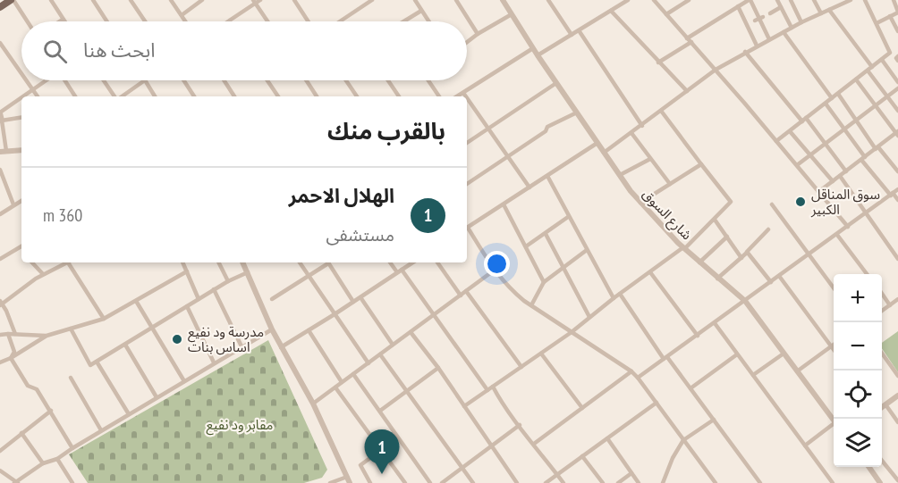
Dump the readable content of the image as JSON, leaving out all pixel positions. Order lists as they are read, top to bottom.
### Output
{
  "streets": {
    "street": ["شارع السوق"]
  },
  "parks": ["مقابر ود نفيع"],
  "places": ["سوق المناقل الكبير", "مدرسة ود نفيع اساس بنات"],
  "page": {
    "search": "ابحث هنا",
    "heading": "بالقرب منك",
    "list": [
      {
        "mark": "1",
        "name": "الهلال الاحمر",
        "note": "مستشفى",
        "value": "360 m"
      }
    ],
    "map_buttons": ["+", "−"],
    "pins": "1"
  }
}
